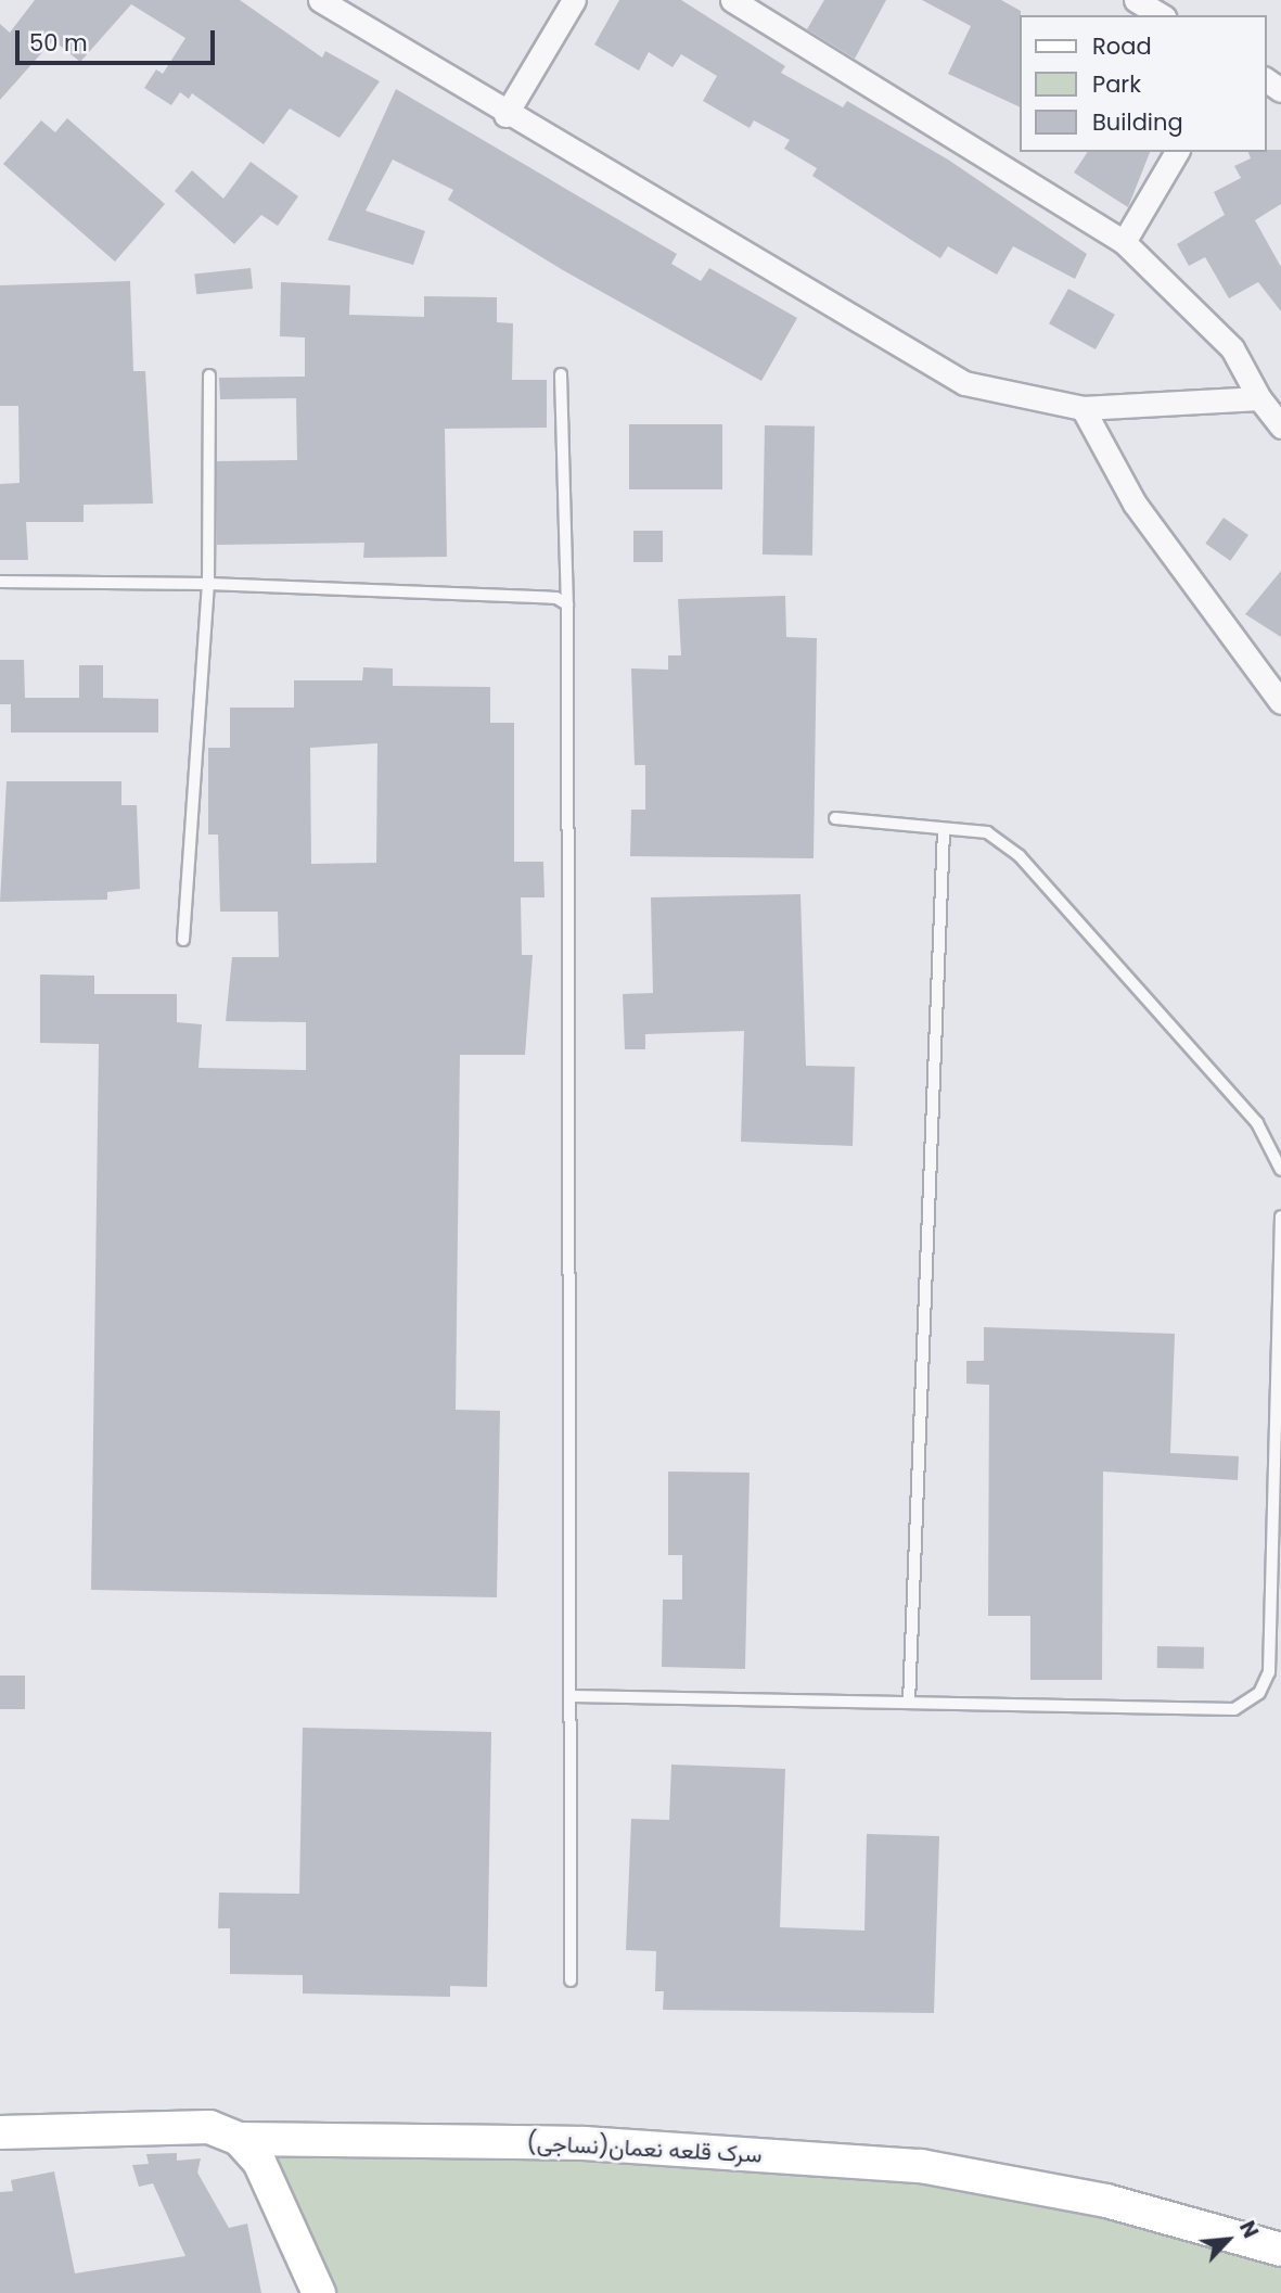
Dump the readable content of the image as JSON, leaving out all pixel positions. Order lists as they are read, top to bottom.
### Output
{
  "streets": {
    "street": ["سرک قلعه نعمان(نساجی)"]
  },
  "legend": ["Road", "Park", "Building"],
  "scale_bar": "50 m",
  "north": "top right"
}
